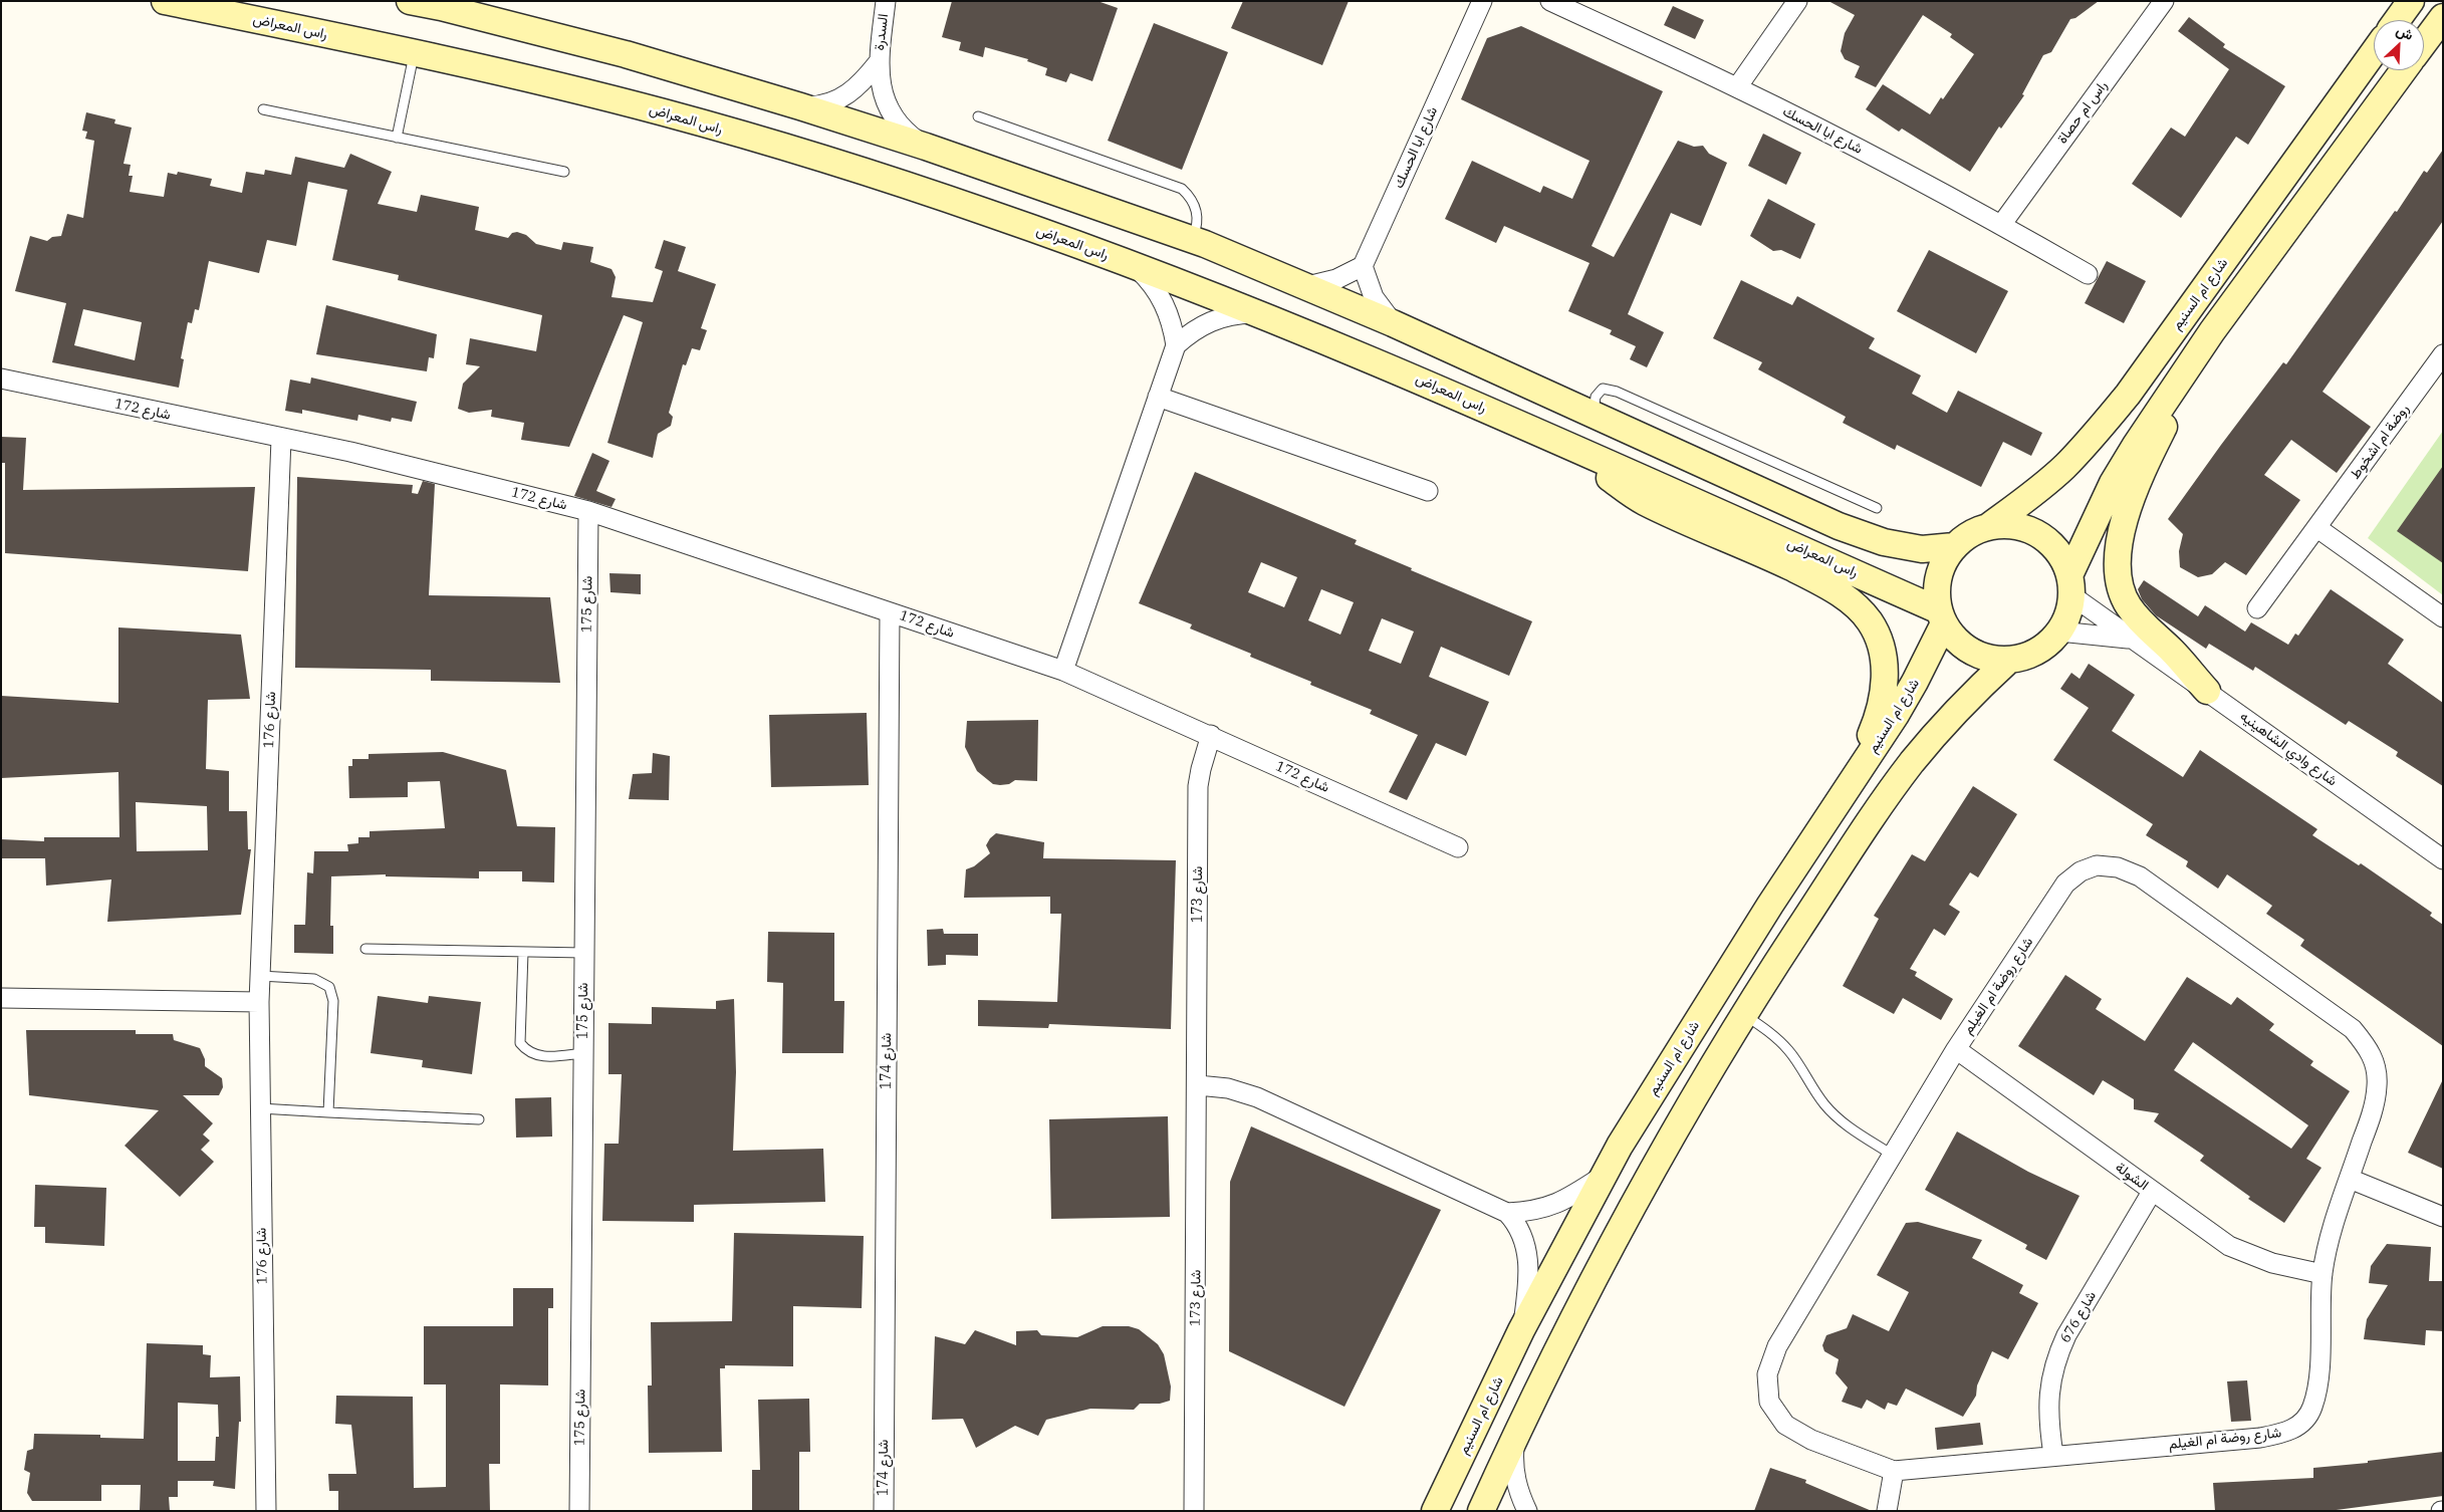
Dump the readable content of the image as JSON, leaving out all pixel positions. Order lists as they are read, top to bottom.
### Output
{
  "streets": {
    "main road": ["راس المعراض", "شارع ام السنيم"],
    "street": [
      "السدرة",
      "راس ام حصاة",
      "شارع ابا الحسك",
      "شارع 172",
      "روضة ام اشخوط",
      "شارع 175",
      "شارع 176",
      "شارع وادي الشاهينيه",
      "شارع 173",
      "شارع روضة ام الغيلم",
      "شارع 174",
      "الشولة",
      "شارع 676"
    ]
  },
  "crossings": [
    ["راس المعراض", "شارع ام السنيم"],
    ["راس المعراض", "شارع وادي الشاهينيه"],
    ["راس ام حصاة", "شارع ابا الحسك"],
    ["شارع ام السنيم", "شارع وادي الشاهينيه"],
    ["شارع 172", "شارع 175"],
    ["شارع 172", "شارع 176"],
    ["شارع 172", "شارع 173"],
    ["شارع 172", "شارع 174"],
    ["شارع روضة ام الغيلم", "الشولة"],
    ["شارع روضة ام الغيلم", "شارع 676"],
    ["الشولة", "شارع 676"]
  ],
  "north": "top right"
}
